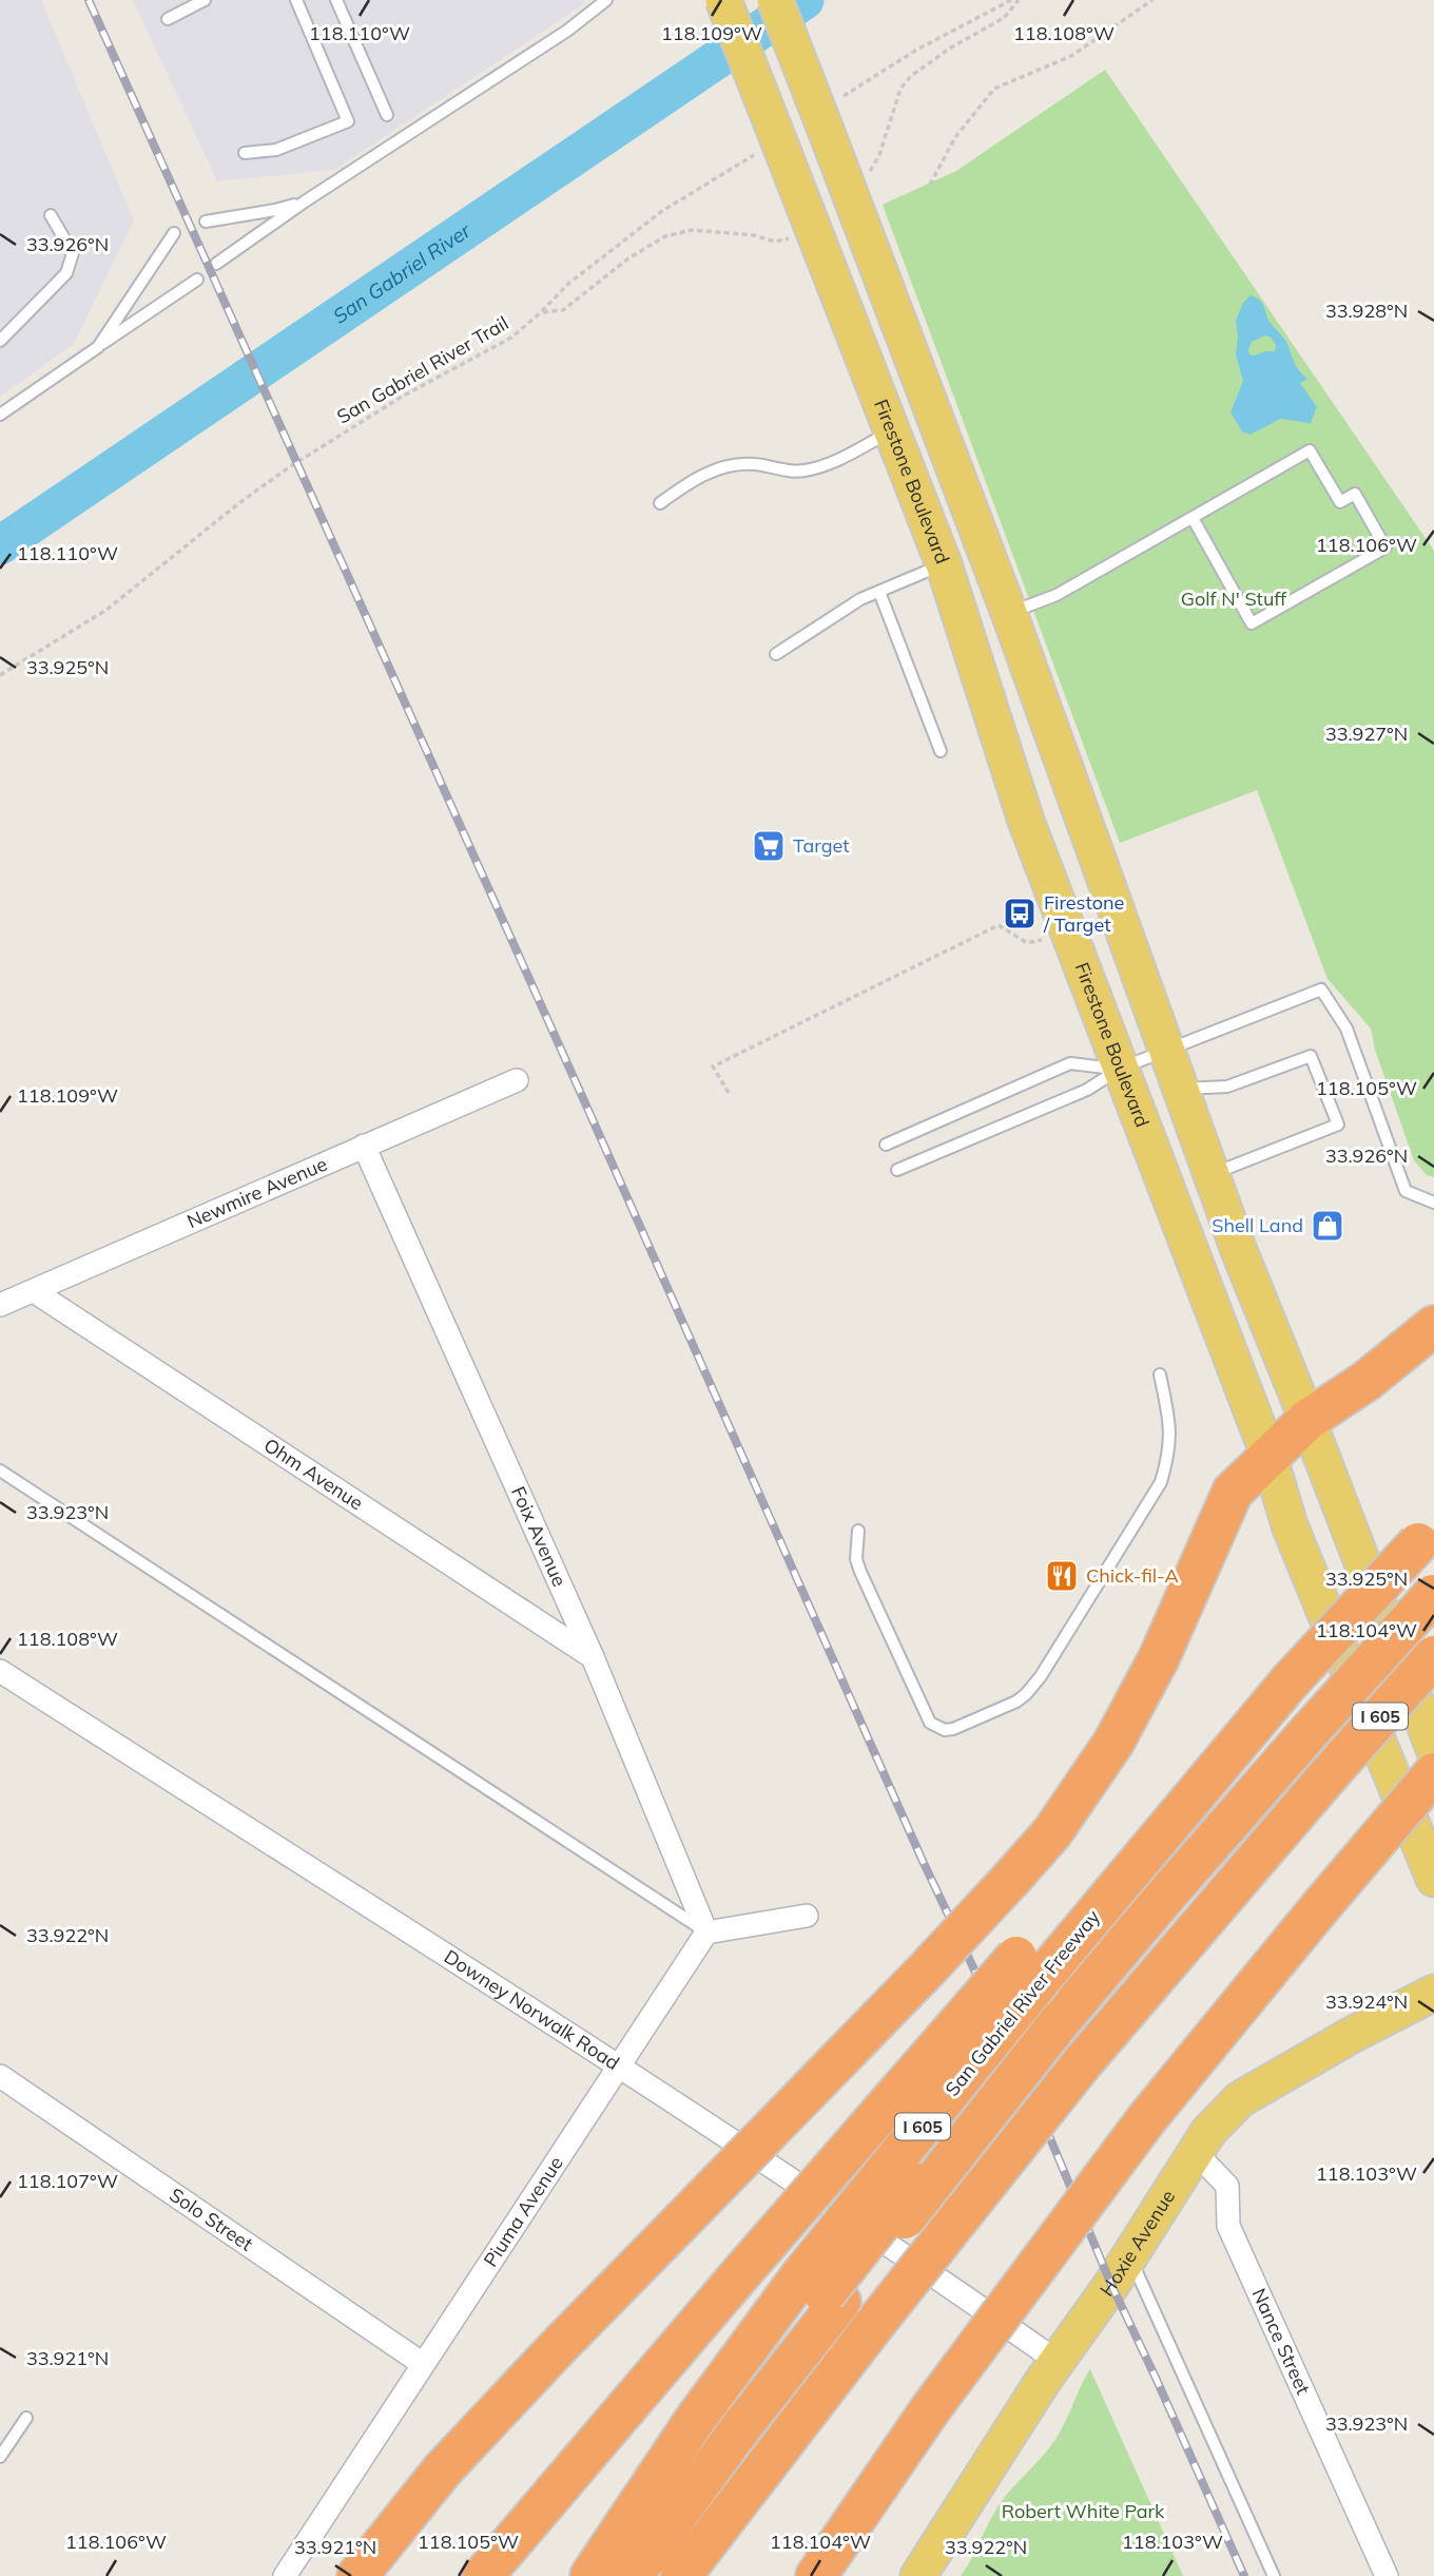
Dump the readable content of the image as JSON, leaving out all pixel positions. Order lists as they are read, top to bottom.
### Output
{
  "streets": {
    "highway": ["I 605", "San Gabriel River Freeway"],
    "main road": ["Firestone Boulevard", "Hoxie Avenue"],
    "street": [
      "Newmire Avenue",
      "Ohm Avenue",
      "Foix Avenue",
      "Downey Norwalk Road",
      "Piuma Avenue",
      "Solo Street",
      "Nance Street"
    ],
    "path": ["San Gabriel River Trail"]
  },
  "crossings": [
    ["San Gabriel River Trail", "Firestone Boulevard"],
    ["Newmire Avenue", "Ohm Avenue"],
    ["Newmire Avenue", "Foix Avenue"],
    ["Ohm Avenue", "Foix Avenue"],
    ["Foix Avenue", "Piuma Avenue"],
    ["Downey Norwalk Road", "Piuma Avenue"],
    ["Downey Norwalk Road", "Hoxie Avenue"],
    ["Piuma Avenue", "Solo Street"],
    ["Hoxie Avenue", "Nance Street"]
  ],
  "water": ["San Gabriel River"],
  "parks": ["Golf N' Stuff", "Robert White Park"],
  "places": {
    "supermarket": ["Target"],
    "bus stop": ["Firestone / Target"],
    "shop": ["Shell Land"],
    "restaurant": ["Chick-fil-A"]
  },
  "coordinates": [
    "118.109°W",
    "118.110°W",
    "118.108°W",
    "33.926°N",
    "33.928°N",
    "118.106°W",
    "33.925°N",
    "33.927°N",
    "118.105°W",
    "33.923°N",
    "118.104°W",
    "33.922°N",
    "33.924°N",
    "118.103°W",
    "118.107°W",
    "33.921°N"
  ]
}
